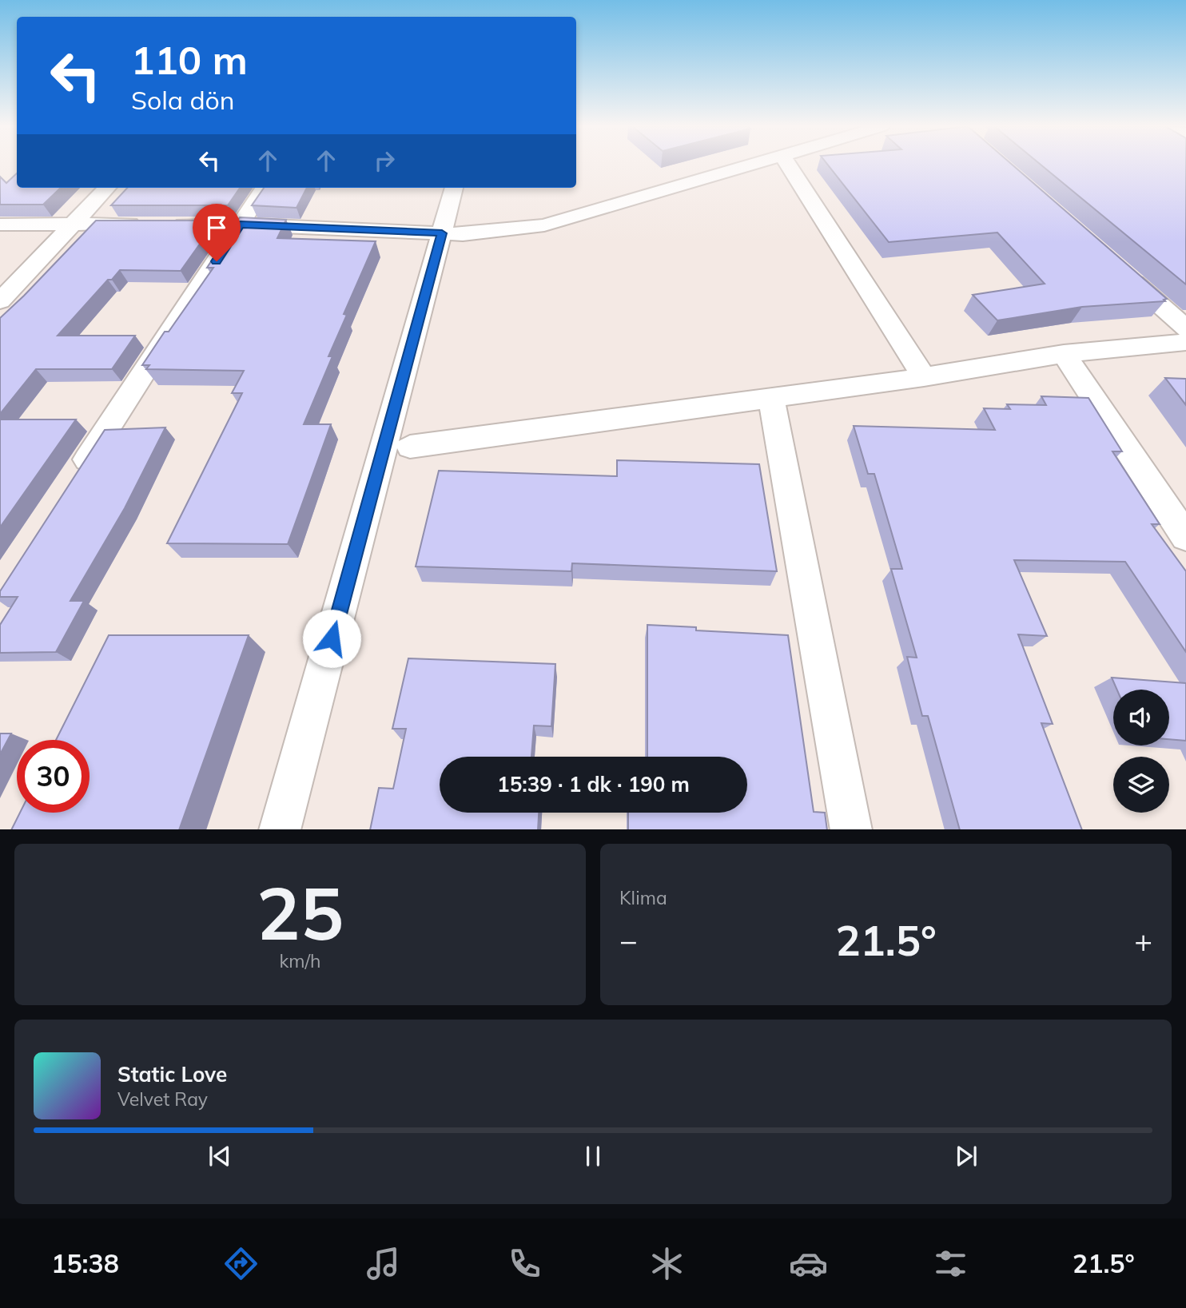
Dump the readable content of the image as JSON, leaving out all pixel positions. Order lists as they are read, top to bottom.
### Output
{
  "page": {
    "turn": ["110 m", "Sola dön"],
    "limit": "30",
    "trip": "15:39 · 1 dk · 190 m",
    "tile": [
      ["25", "km/h"],
      "Klima"
    ],
    "heat": ["−", "21.5°", "+"],
    "song": ["Static Love", "Velvet Ray"],
    "tabs": ["15:38", "21.5°"]
  }
}
